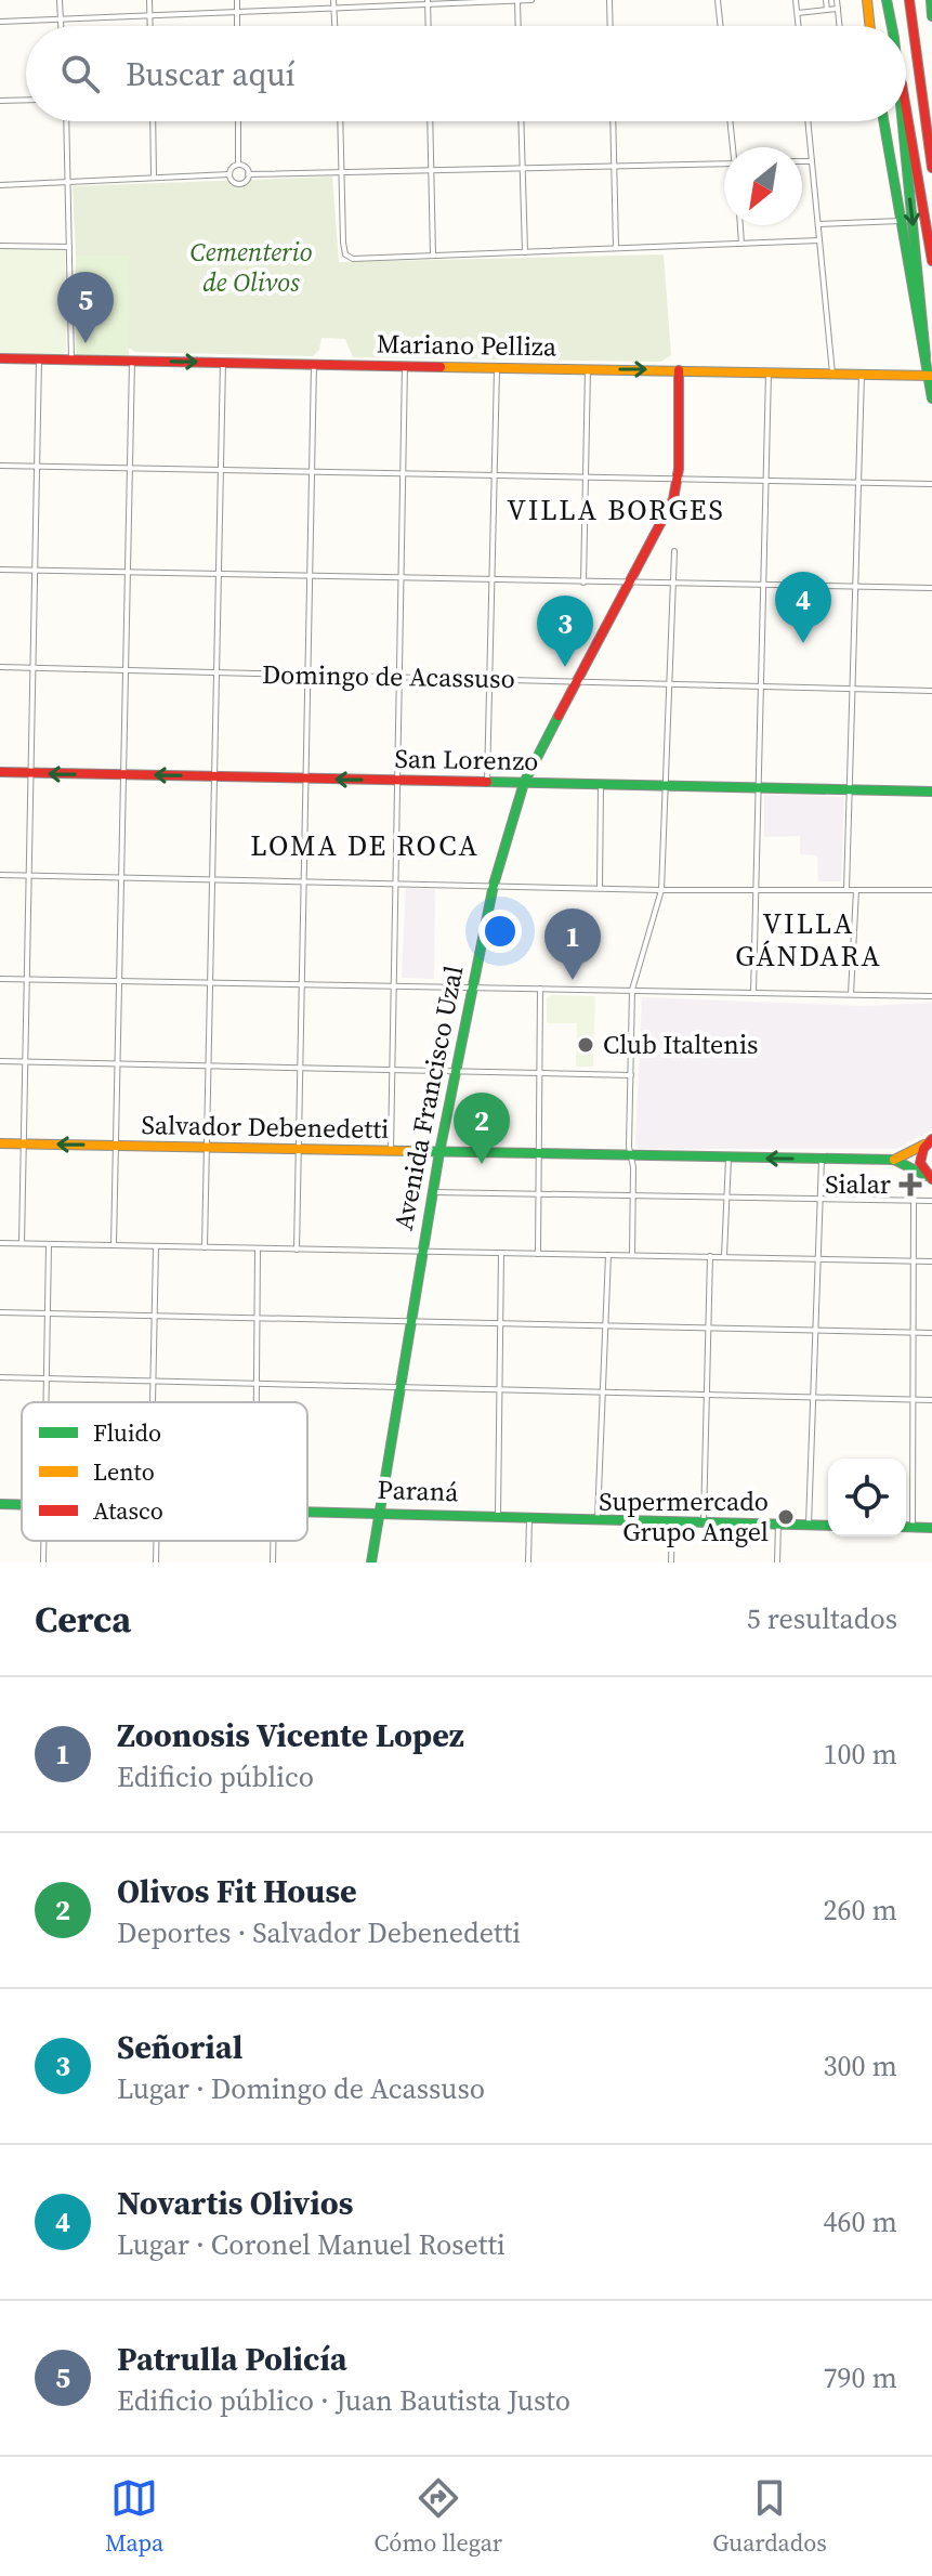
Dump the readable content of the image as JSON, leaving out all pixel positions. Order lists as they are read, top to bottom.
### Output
{
  "streets": {
    "main road": [
      "Mariano Pelliza",
      "San Lorenzo",
      "Avenida Francisco Uzal",
      "Salvador Debenedetti",
      "Paraná"
    ],
    "street": ["Domingo de Acassuso"]
  },
  "crossings": [
    ["Mariano Pelliza", "Avenida Francisco Uzal"],
    ["Domingo de Acassuso", "Avenida Francisco Uzal"],
    ["San Lorenzo", "Avenida Francisco Uzal"],
    ["Avenida Francisco Uzal", "Salvador Debenedetti"],
    ["Avenida Francisco Uzal", "Paraná"]
  ],
  "districts": ["VILLA BORGES", "LOMA DE ROCA", "VILLA GÁNDARA"],
  "parks": ["Cementerio de Olivos"],
  "places": {
    "other": ["Club Italtenis", "Supermercado Grupo Angel"],
    "health": ["Sialar"]
  },
  "legend": ["Fluido", "Lento", "Atasco"],
  "north": "bottom left",
  "page": {
    "search": "Buscar aquí",
    "pins": [
      "5",
      "4",
      "3",
      "1",
      "2"
    ],
    "heading": ["Cerca", "5 resultados"],
    "list": [
      {
        "mark": "1",
        "name": "Zoonosis Vicente Lopez",
        "note": "Edificio público",
        "value": "100 m"
      },
      {
        "mark": "2",
        "name": "Olivos Fit House",
        "note": "Deportes · Salvador Debenedetti",
        "value": "260 m"
      },
      {
        "mark": "3",
        "name": "Señorial",
        "note": "Lugar · Domingo de Acassuso",
        "value": "300 m"
      },
      {
        "mark": "4",
        "name": "Novartis Olivios",
        "note": "Lugar · Coronel Manuel Rosetti",
        "value": "460 m"
      },
      {
        "mark": "5",
        "name": "Patrulla Policía",
        "note": "Edificio público · Juan Bautista Justo",
        "value": "790 m"
      }
    ],
    "nav": ["Mapa", "Cómo llegar", "Guardados"]
  }
}
